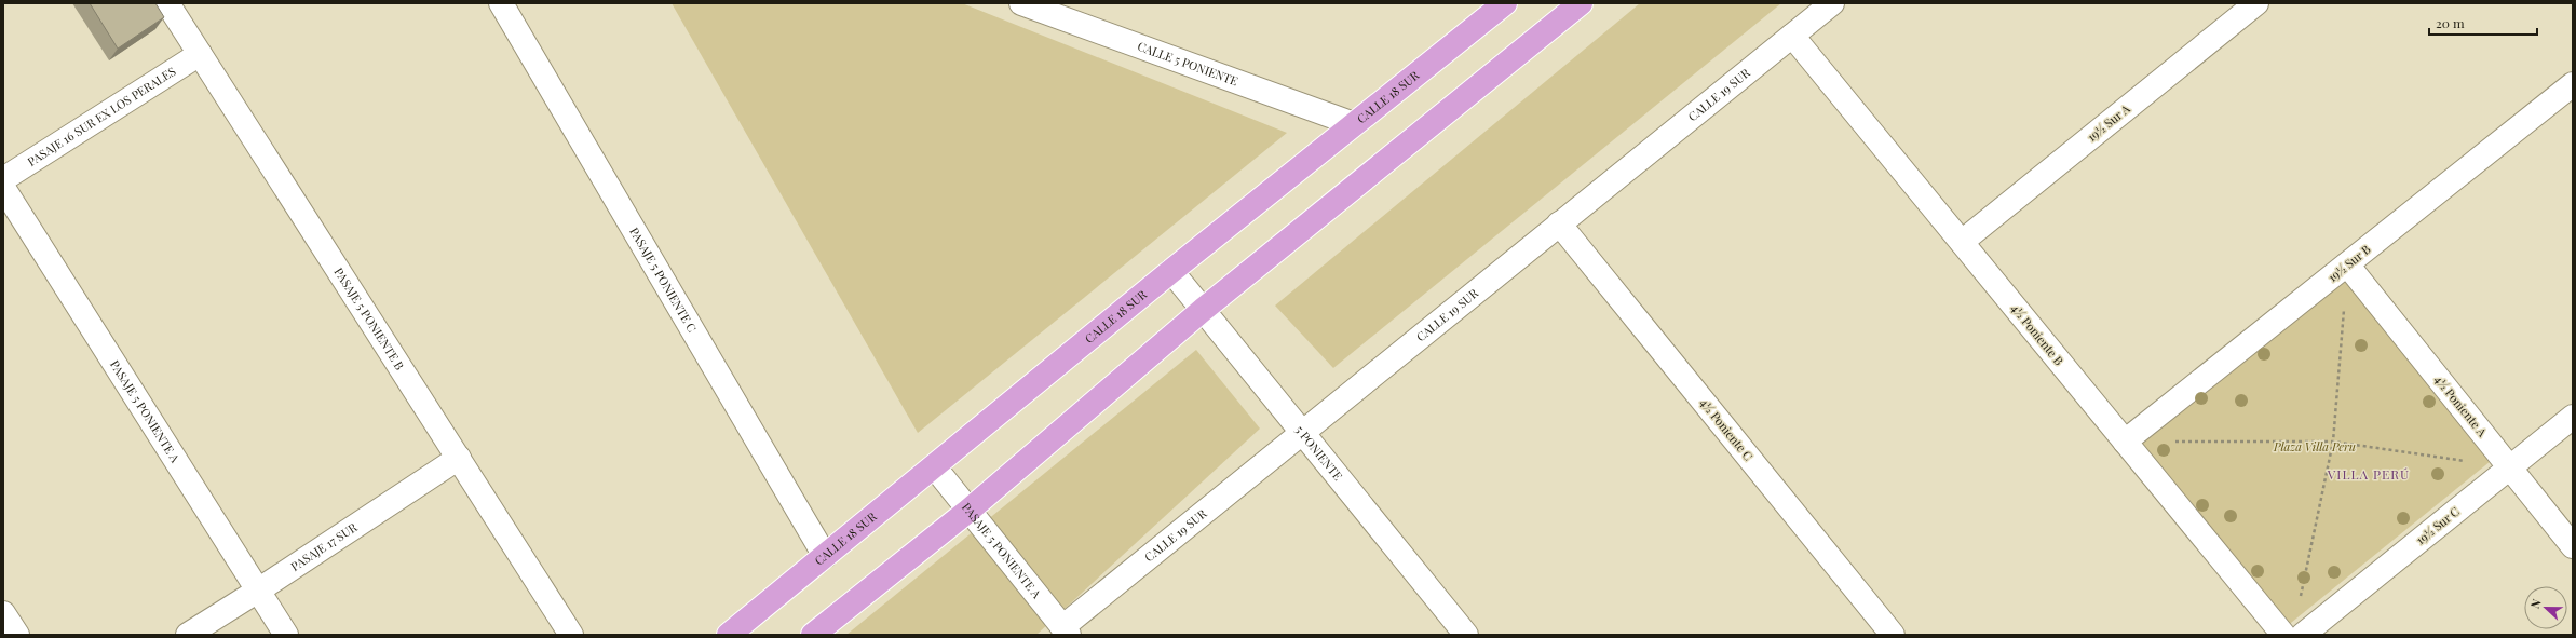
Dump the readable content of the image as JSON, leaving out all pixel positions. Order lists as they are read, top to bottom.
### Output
{
  "streets": {
    "main road": ["CALLE 18 SUR"],
    "street": [
      "CALLE 5 PONIENTE",
      "CALLE 19 SUR",
      "PASAJE 16 SUR EX LOS PERALES",
      "19½ Sur A",
      "19½ Sur B",
      "PASAJE 5 PONIENTE C",
      "PASAJE 5 PONIENTE B",
      "4½ Poniente B",
      "4½ Poniente A",
      "PASAJE 5 PONIENTE A",
      "4½ Poniente C",
      "5 PONIENTE",
      "19½ Sur C",
      "PASAJE 17 SUR"
    ]
  },
  "crossings": [
    ["CALLE 5 PONIENTE", "CALLE 18 SUR"],
    ["CALLE 19 SUR", "4½ Poniente B"],
    ["CALLE 19 SUR", "PASAJE 5 PONIENTE A"],
    ["CALLE 19 SUR", "4½ Poniente C"],
    ["CALLE 19 SUR", "5 PONIENTE"],
    ["CALLE 18 SUR", "PASAJE 5 PONIENTE C"],
    ["CALLE 18 SUR", "PASAJE 5 PONIENTE A"],
    ["CALLE 18 SUR", "5 PONIENTE"],
    ["PASAJE 16 SUR EX LOS PERALES", "PASAJE 5 PONIENTE B"],
    ["19½ Sur A", "4½ Poniente B"],
    ["19½ Sur B", "4½ Poniente B"],
    ["19½ Sur B", "4½ Poniente A"],
    ["PASAJE 5 PONIENTE B", "PASAJE 17 SUR"],
    ["4½ Poniente A", "19½ Sur C"],
    ["PASAJE 5 PONIENTE A", "PASAJE 17 SUR"]
  ],
  "districts": ["VILLA PERÚ"],
  "parks": ["Plaza Villa Peru"],
  "scale_bar": "20 m",
  "north": "left"
}
